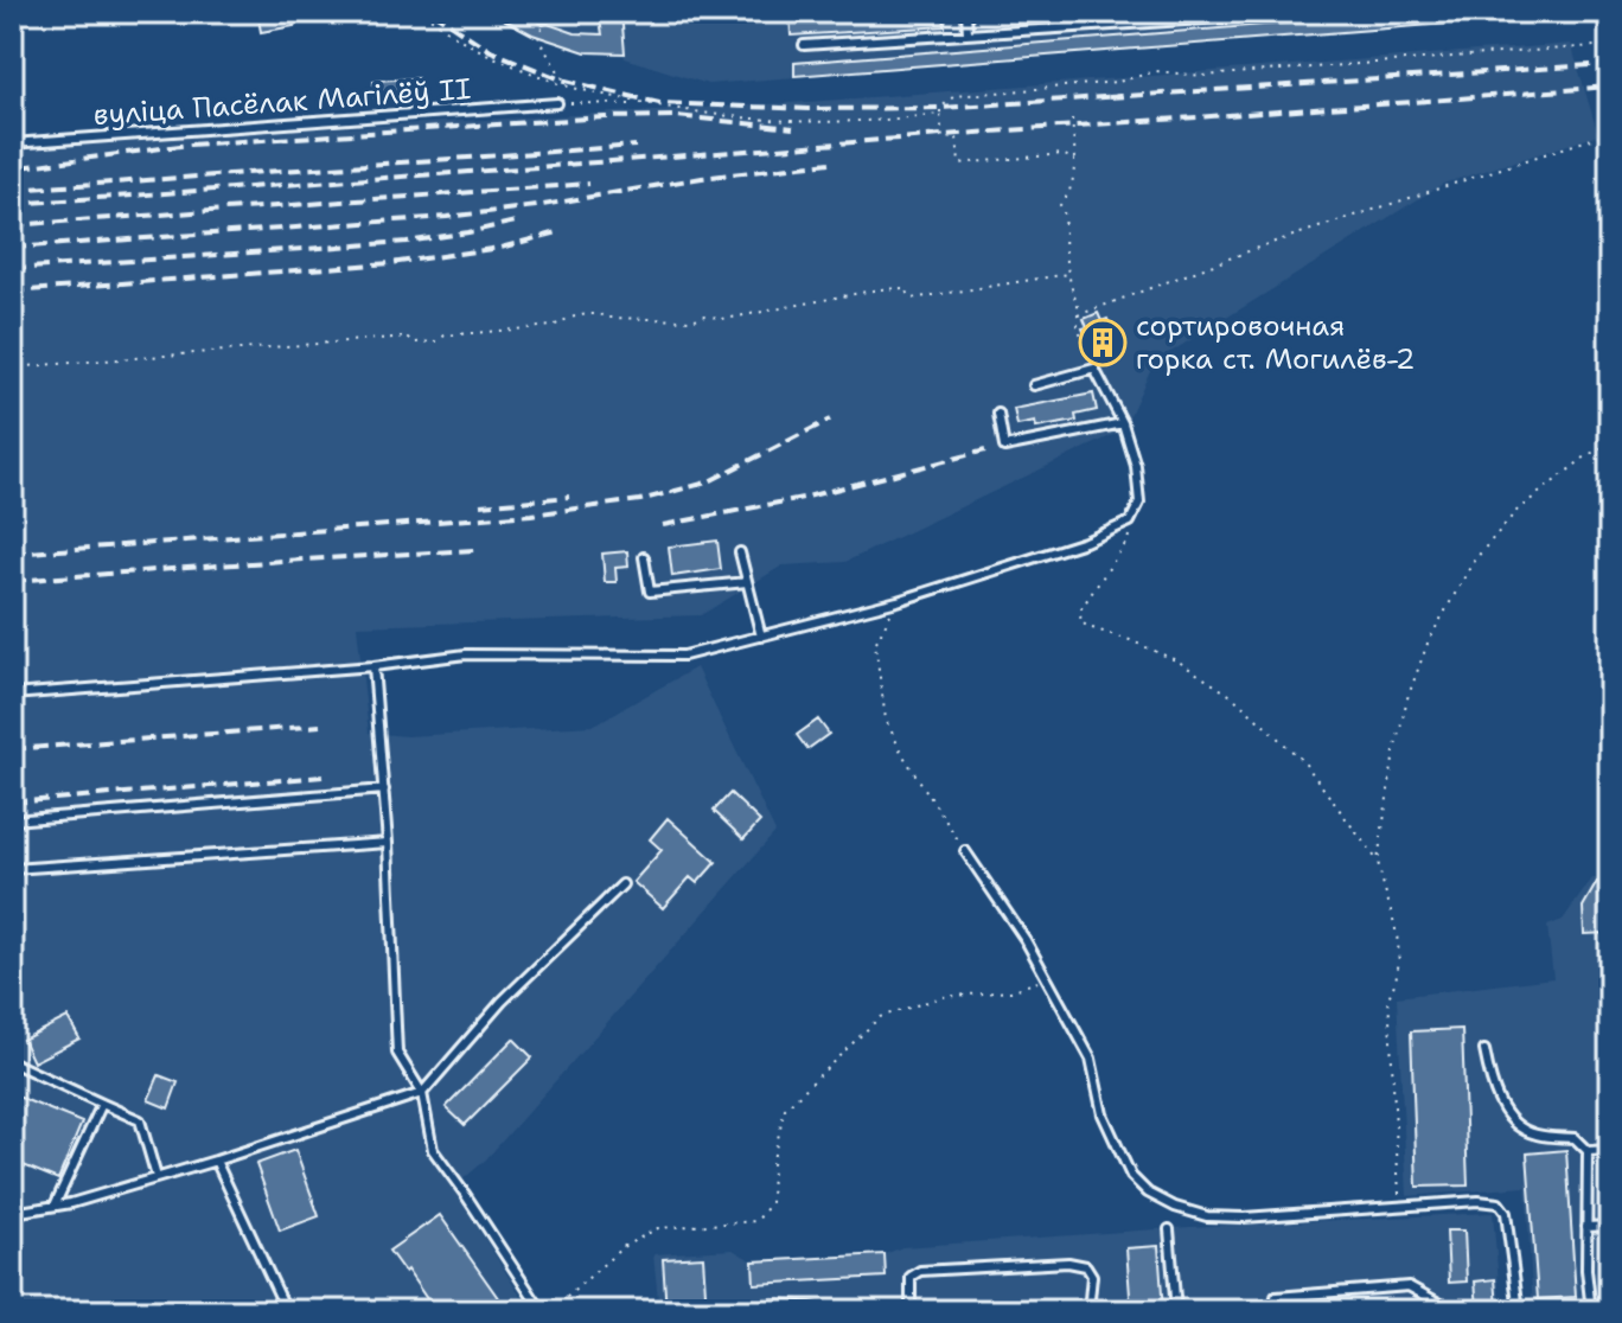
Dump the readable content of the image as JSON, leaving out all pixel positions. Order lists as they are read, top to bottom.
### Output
{
  "streets": {
    "lane": ["вуліца Пасёлак Магілёў II"]
  },
  "places": {
    "building": ["сортировочная горка ст. Могилёв-2"]
  }
}
